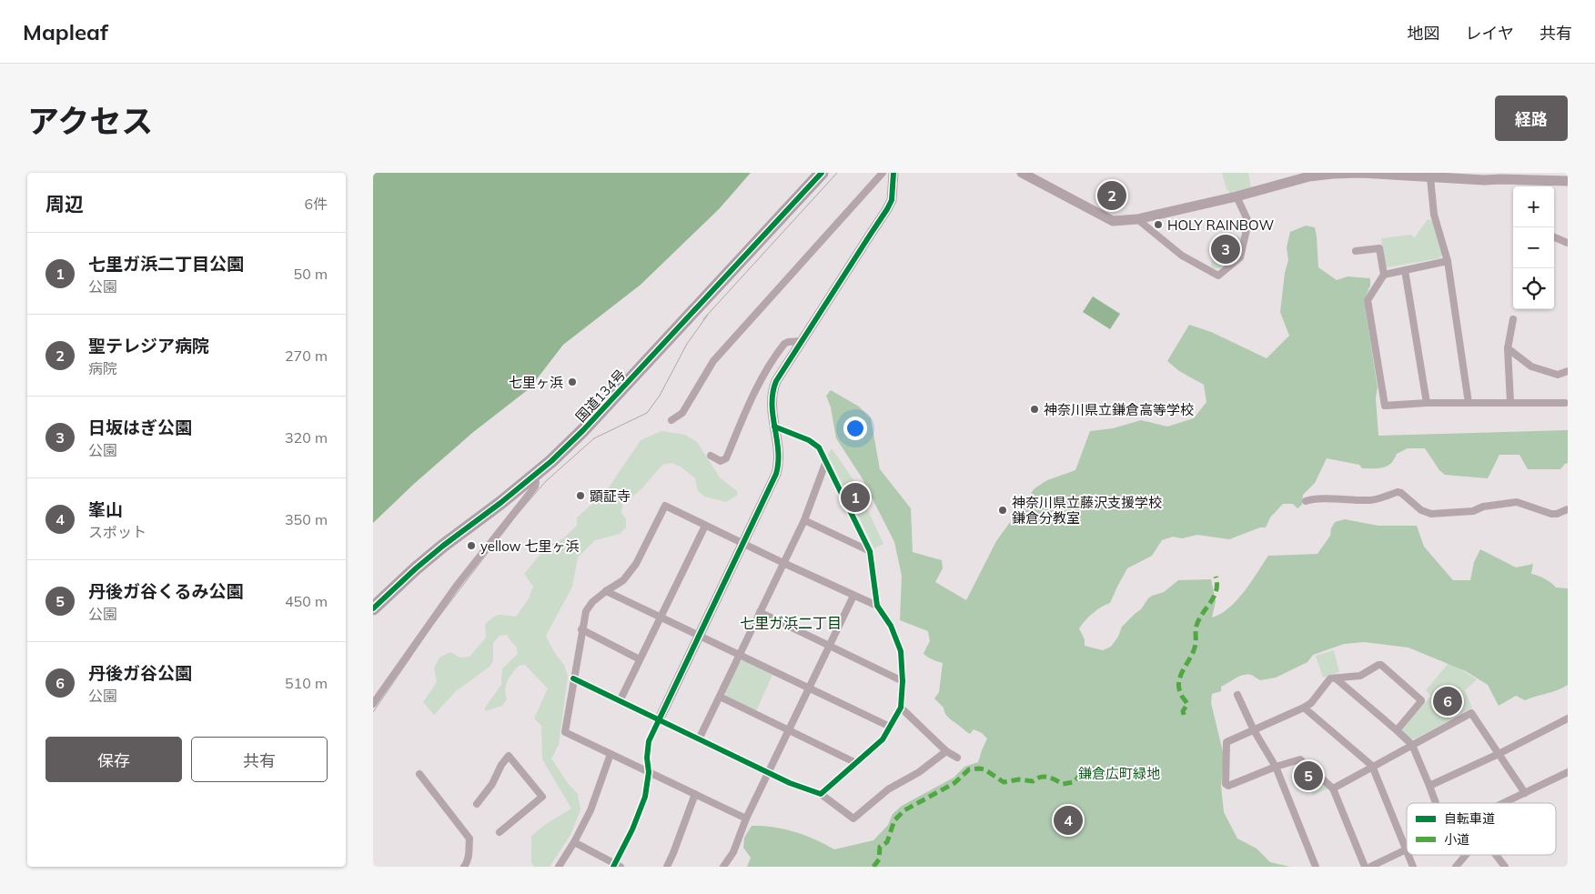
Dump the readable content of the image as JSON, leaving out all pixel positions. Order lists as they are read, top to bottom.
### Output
{
  "streets": {
    "highway": ["国道134号"]
  },
  "districts": ["七里ガ浜二丁目"],
  "parks": ["鎌倉広町緑地"],
  "places": [
    "HOLY RAINBOW",
    "七里ヶ浜",
    "神奈川県立鎌倉高等学校",
    "顕証寺",
    "神奈川県立藤沢支援学校 鎌倉分教室",
    "yellow 七里ヶ浜"
  ],
  "legend": ["自転車道", "小道"],
  "page": {
    "header": "Mapleaf",
    "nav": ["地図", "レイヤ", "共有"],
    "title": "アクセス",
    "buttons": [
      "経路",
      ["保存", "共有"]
    ],
    "heading": ["周辺", "6件"],
    "pins": [
      "2",
      "3",
      "1",
      "6",
      "5",
      "4"
    ],
    "map_buttons": ["+", "−"],
    "list": [
      {
        "mark": "1",
        "name": "七里ガ浜二丁目公園",
        "note": "公園",
        "value": "50 m"
      },
      {
        "mark": "2",
        "name": "聖テレジア病院",
        "note": "病院",
        "value": "270 m"
      },
      {
        "mark": "3",
        "name": "日坂はぎ公園",
        "note": "公園",
        "value": "320 m"
      },
      {
        "mark": "4",
        "name": "峯山",
        "note": "スポット",
        "value": "350 m"
      },
      {
        "mark": "5",
        "name": "丹後ガ谷くるみ公園",
        "note": "公園",
        "value": "450 m"
      },
      {
        "mark": "6",
        "name": "丹後ガ谷公園",
        "note": "公園",
        "value": "510 m"
      }
    ]
  }
}
